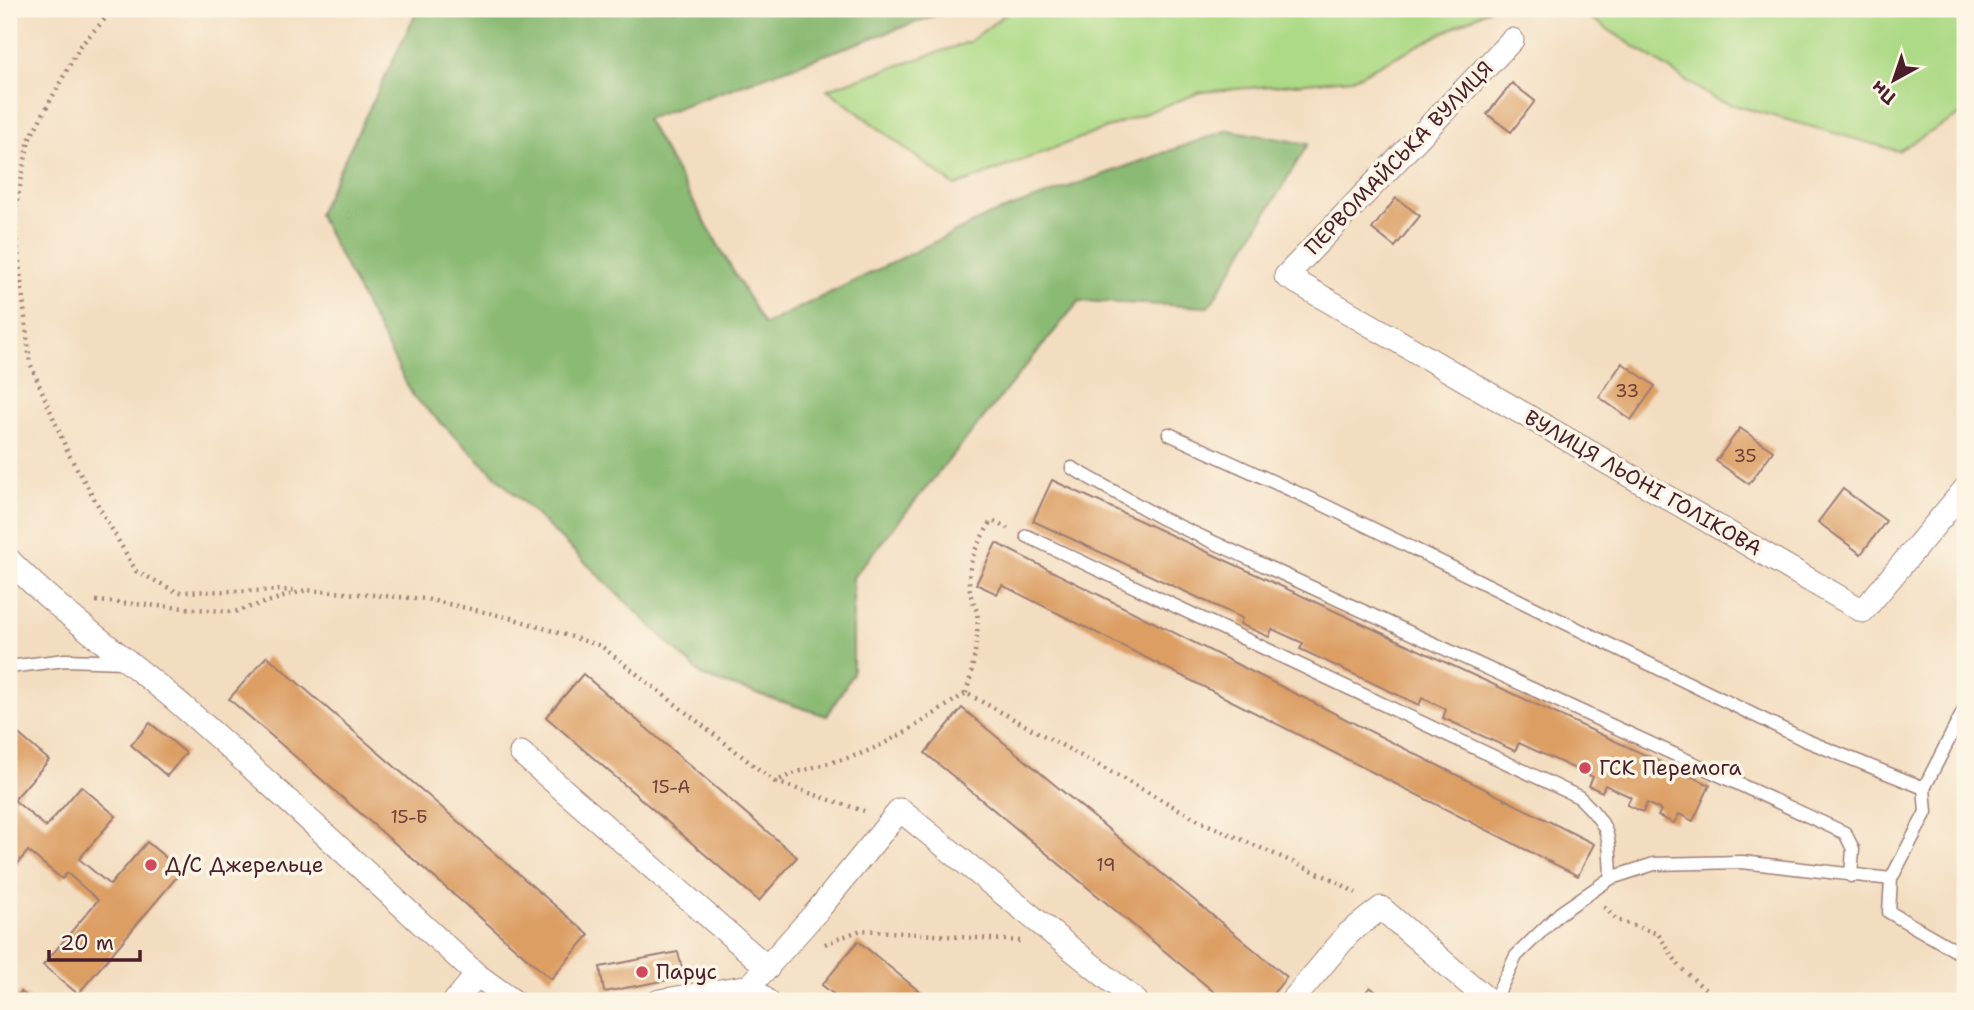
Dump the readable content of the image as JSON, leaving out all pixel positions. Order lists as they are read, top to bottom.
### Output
{
  "streets": {
    "street": ["ПЕРВОМАЙСЬКА ВУЛИЦЯ", "ВУЛИЦЯ ЛЬОНІ ГОЛІКОВА"]
  },
  "crossings": [
    ["ПЕРВОМАЙСЬКА ВУЛИЦЯ", "ВУЛИЦЯ ЛЬОНІ ГОЛІКОВА"]
  ],
  "places": ["ГСК Перемога", "Д/С Джерельце", "Парус"],
  "house_numbers": [
    "33",
    "35",
    "15-А",
    "15-Б",
    "19"
  ],
  "scale_bar": "20 m",
  "north": "bottom left"
}
